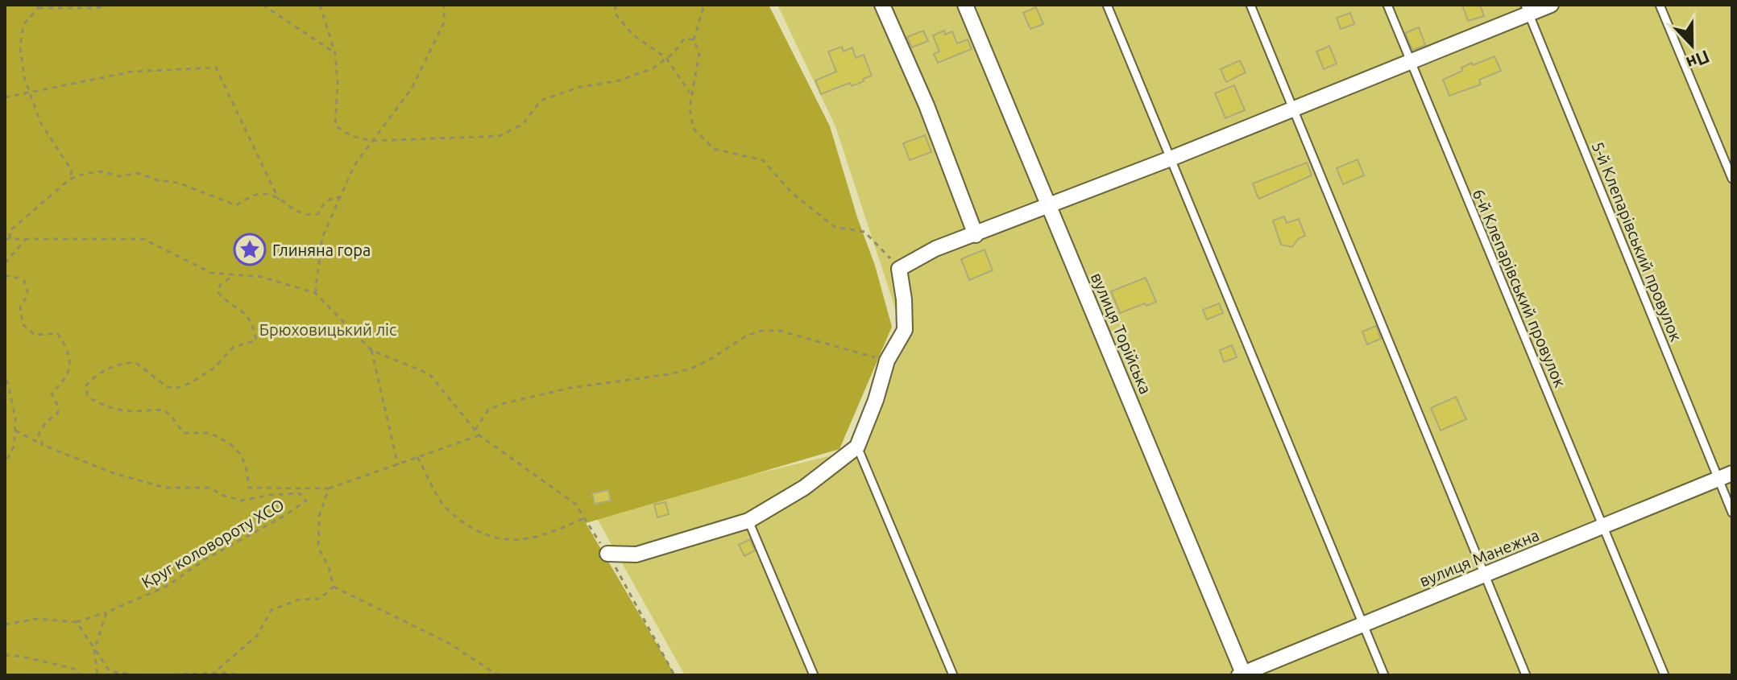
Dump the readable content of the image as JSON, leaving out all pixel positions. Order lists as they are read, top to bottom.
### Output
{
  "streets": {
    "street": ["вулиця Торійська", "вулиця Манежна"],
    "lane": ["5-й Клепарівський провулок", "6-й Клепарівський провулок"],
    "path": ["Круг коловороту ХСО"]
  },
  "crossings": [
    ["5-й Клепарівський провулок", "вулиця Манежна"],
    ["6-й Клепарівський провулок", "вулиця Манежна"],
    ["вулиця Торійська", "вулиця Манежна"]
  ],
  "parks": ["Брюховицький ліс"],
  "places": {
    "place": ["Глиняна гора"]
  },
  "north": "bottom"
}
